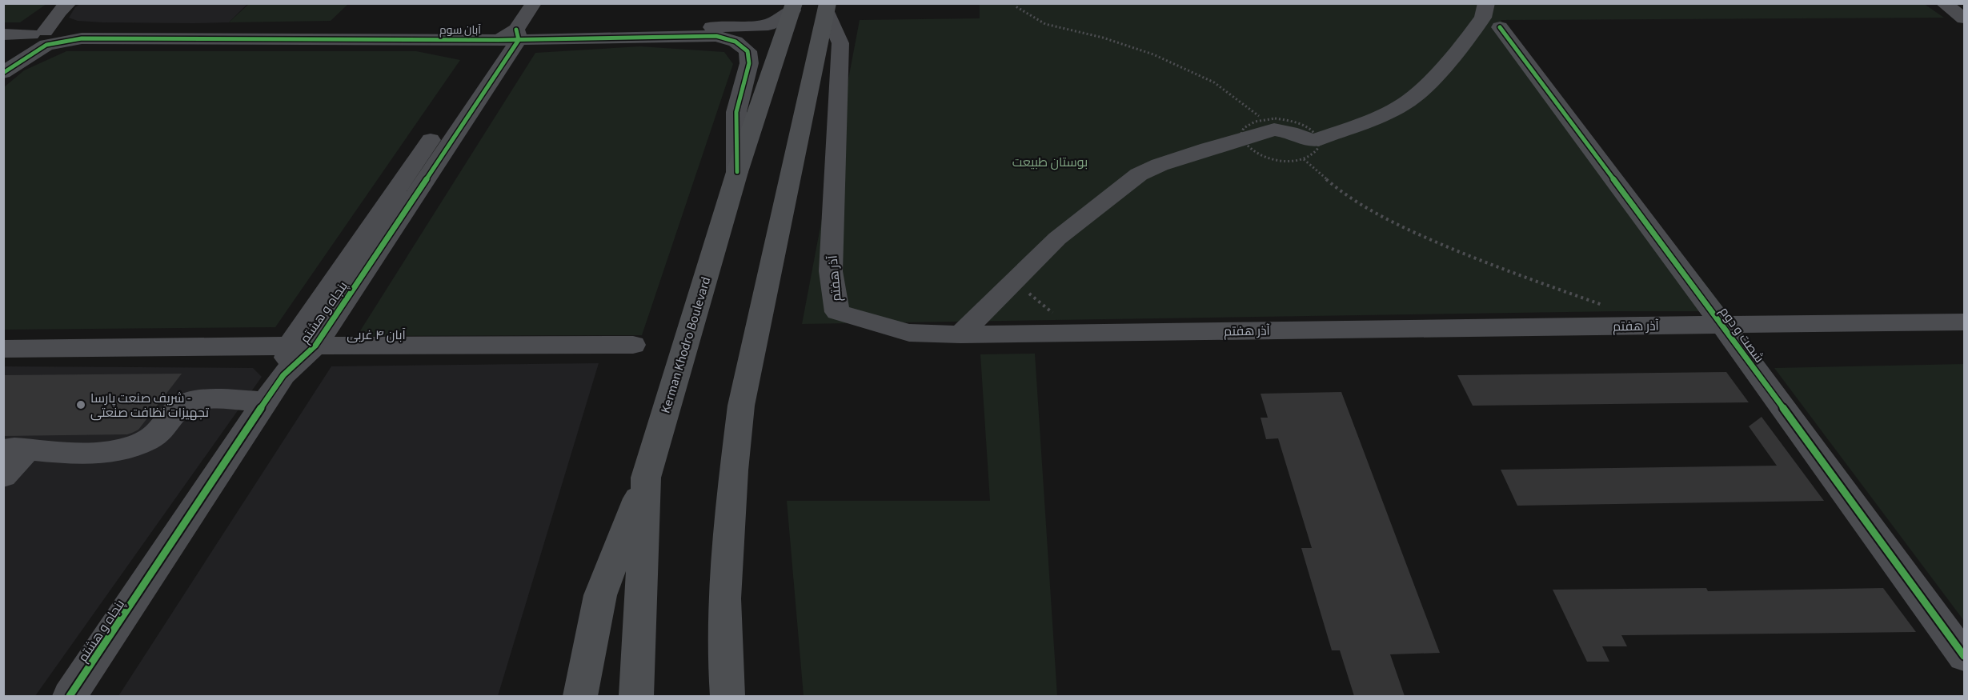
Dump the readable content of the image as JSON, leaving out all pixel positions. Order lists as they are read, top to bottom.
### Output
{
  "streets": {
    "main road": ["Kerman Khodro Boulevard"],
    "street": [
      "آبان سوم",
      "آذر هفتم",
      "پنجاه و هشتم",
      "آبان ۴ غربی",
      "شصت و دوم"
    ]
  },
  "crossings": [
    ["آبان سوم", "پنجاه و هشتم"],
    ["آبان سوم", "Kerman Khodro Boulevard"],
    ["آذر هفتم", "شصت و دوم"],
    ["پنجاه و هشتم", "آبان ۴ غربی"]
  ],
  "parks": ["بوستان طبیعت"],
  "places": ["شریف صنعت پارسا - تجهیزات نظافت صنعتی"]
}
